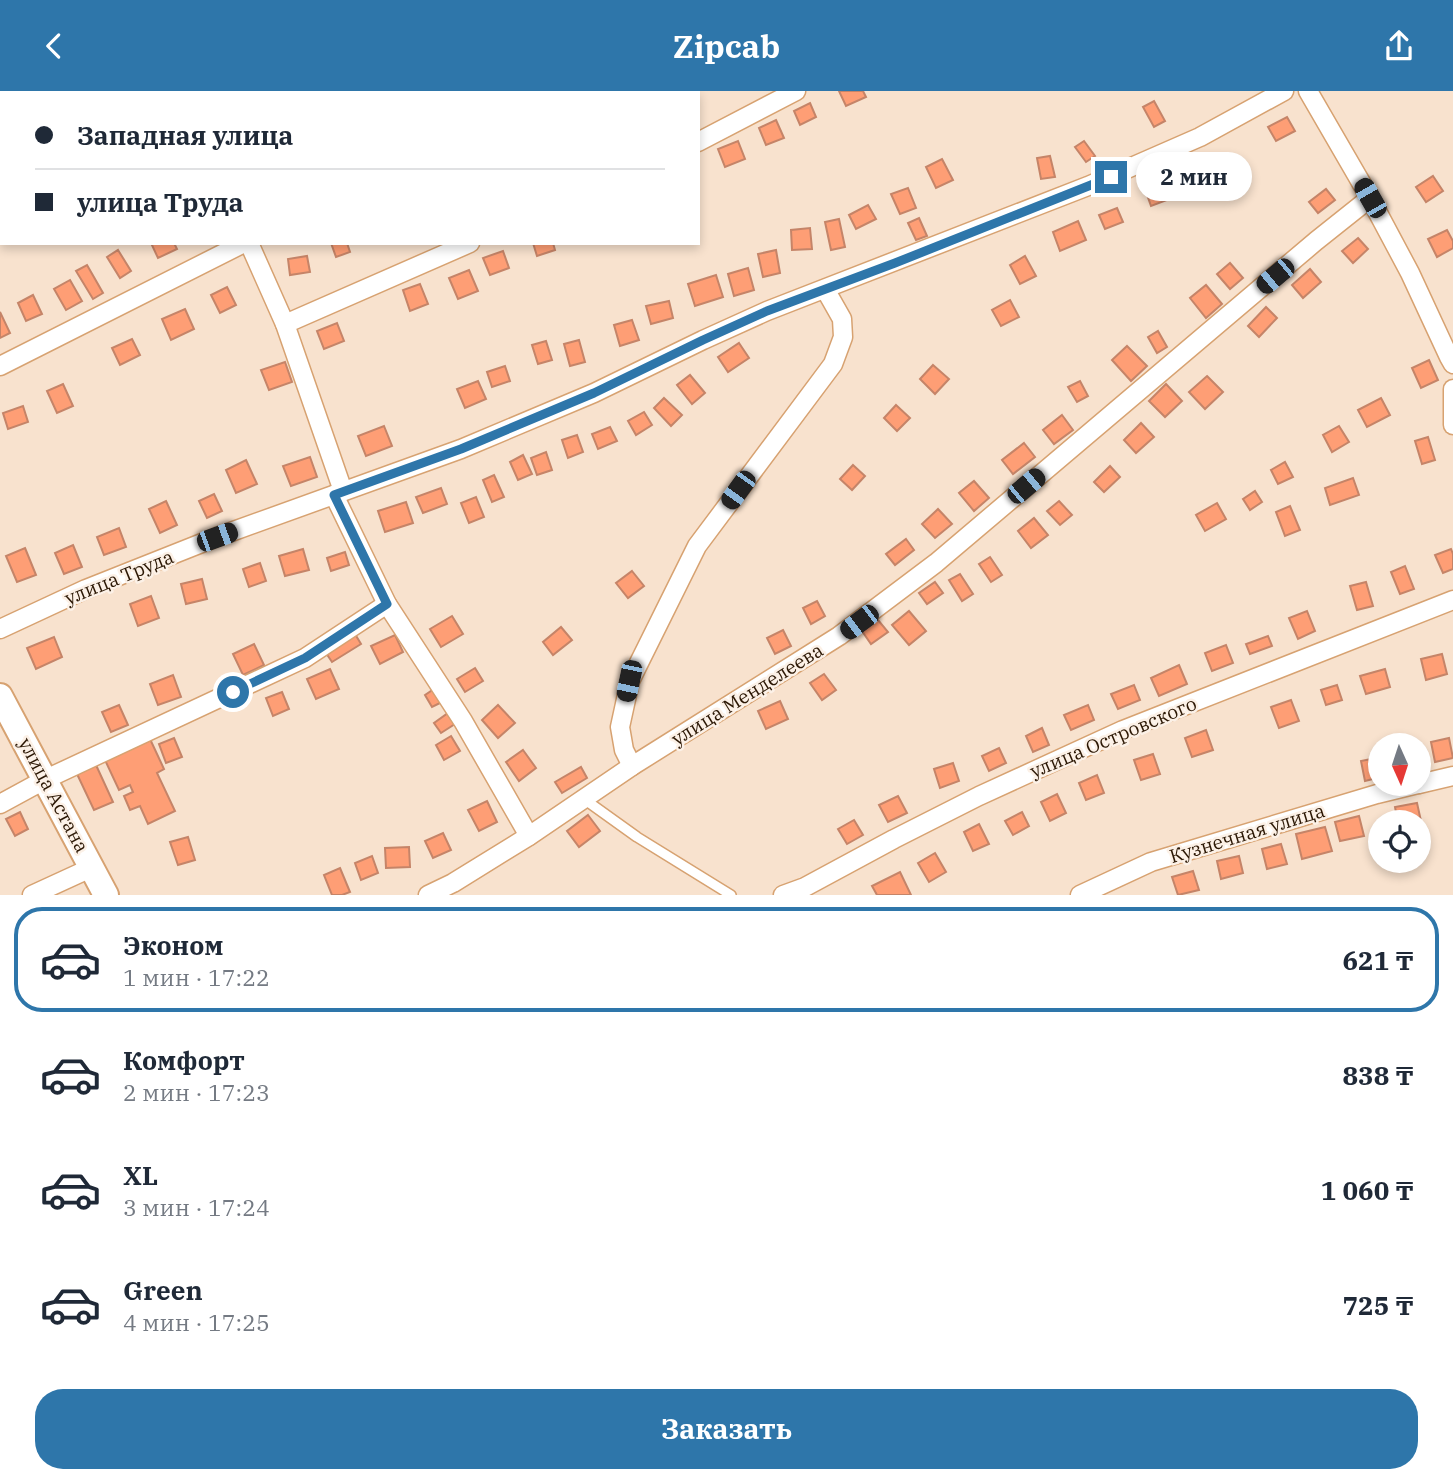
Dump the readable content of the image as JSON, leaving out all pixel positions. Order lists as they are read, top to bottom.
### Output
{
  "streets": {
    "street": [
      "улица Труда",
      "улица Менделеева",
      "улица Островского",
      "улица Астана",
      "Кузнечная улица"
    ]
  },
  "north": "bottom",
  "page": {
    "header": "Zipcab",
    "banner": ["Западная улица", "улица Труда"],
    "bubble": "2 мин",
    "list": [
      {
        "name": "Эконом",
        "note": "1 мин · 17:22",
        "value": "621 ₸"
      },
      {
        "name": "Комфорт",
        "note": "2 мин · 17:23",
        "value": "838 ₸"
      },
      {
        "name": "XL",
        "note": "3 мин · 17:24",
        "value": "1 060 ₸"
      },
      {
        "name": "Green",
        "note": "4 мин · 17:25",
        "value": "725 ₸"
      }
    ],
    "buttons": "Заказать"
  }
}
